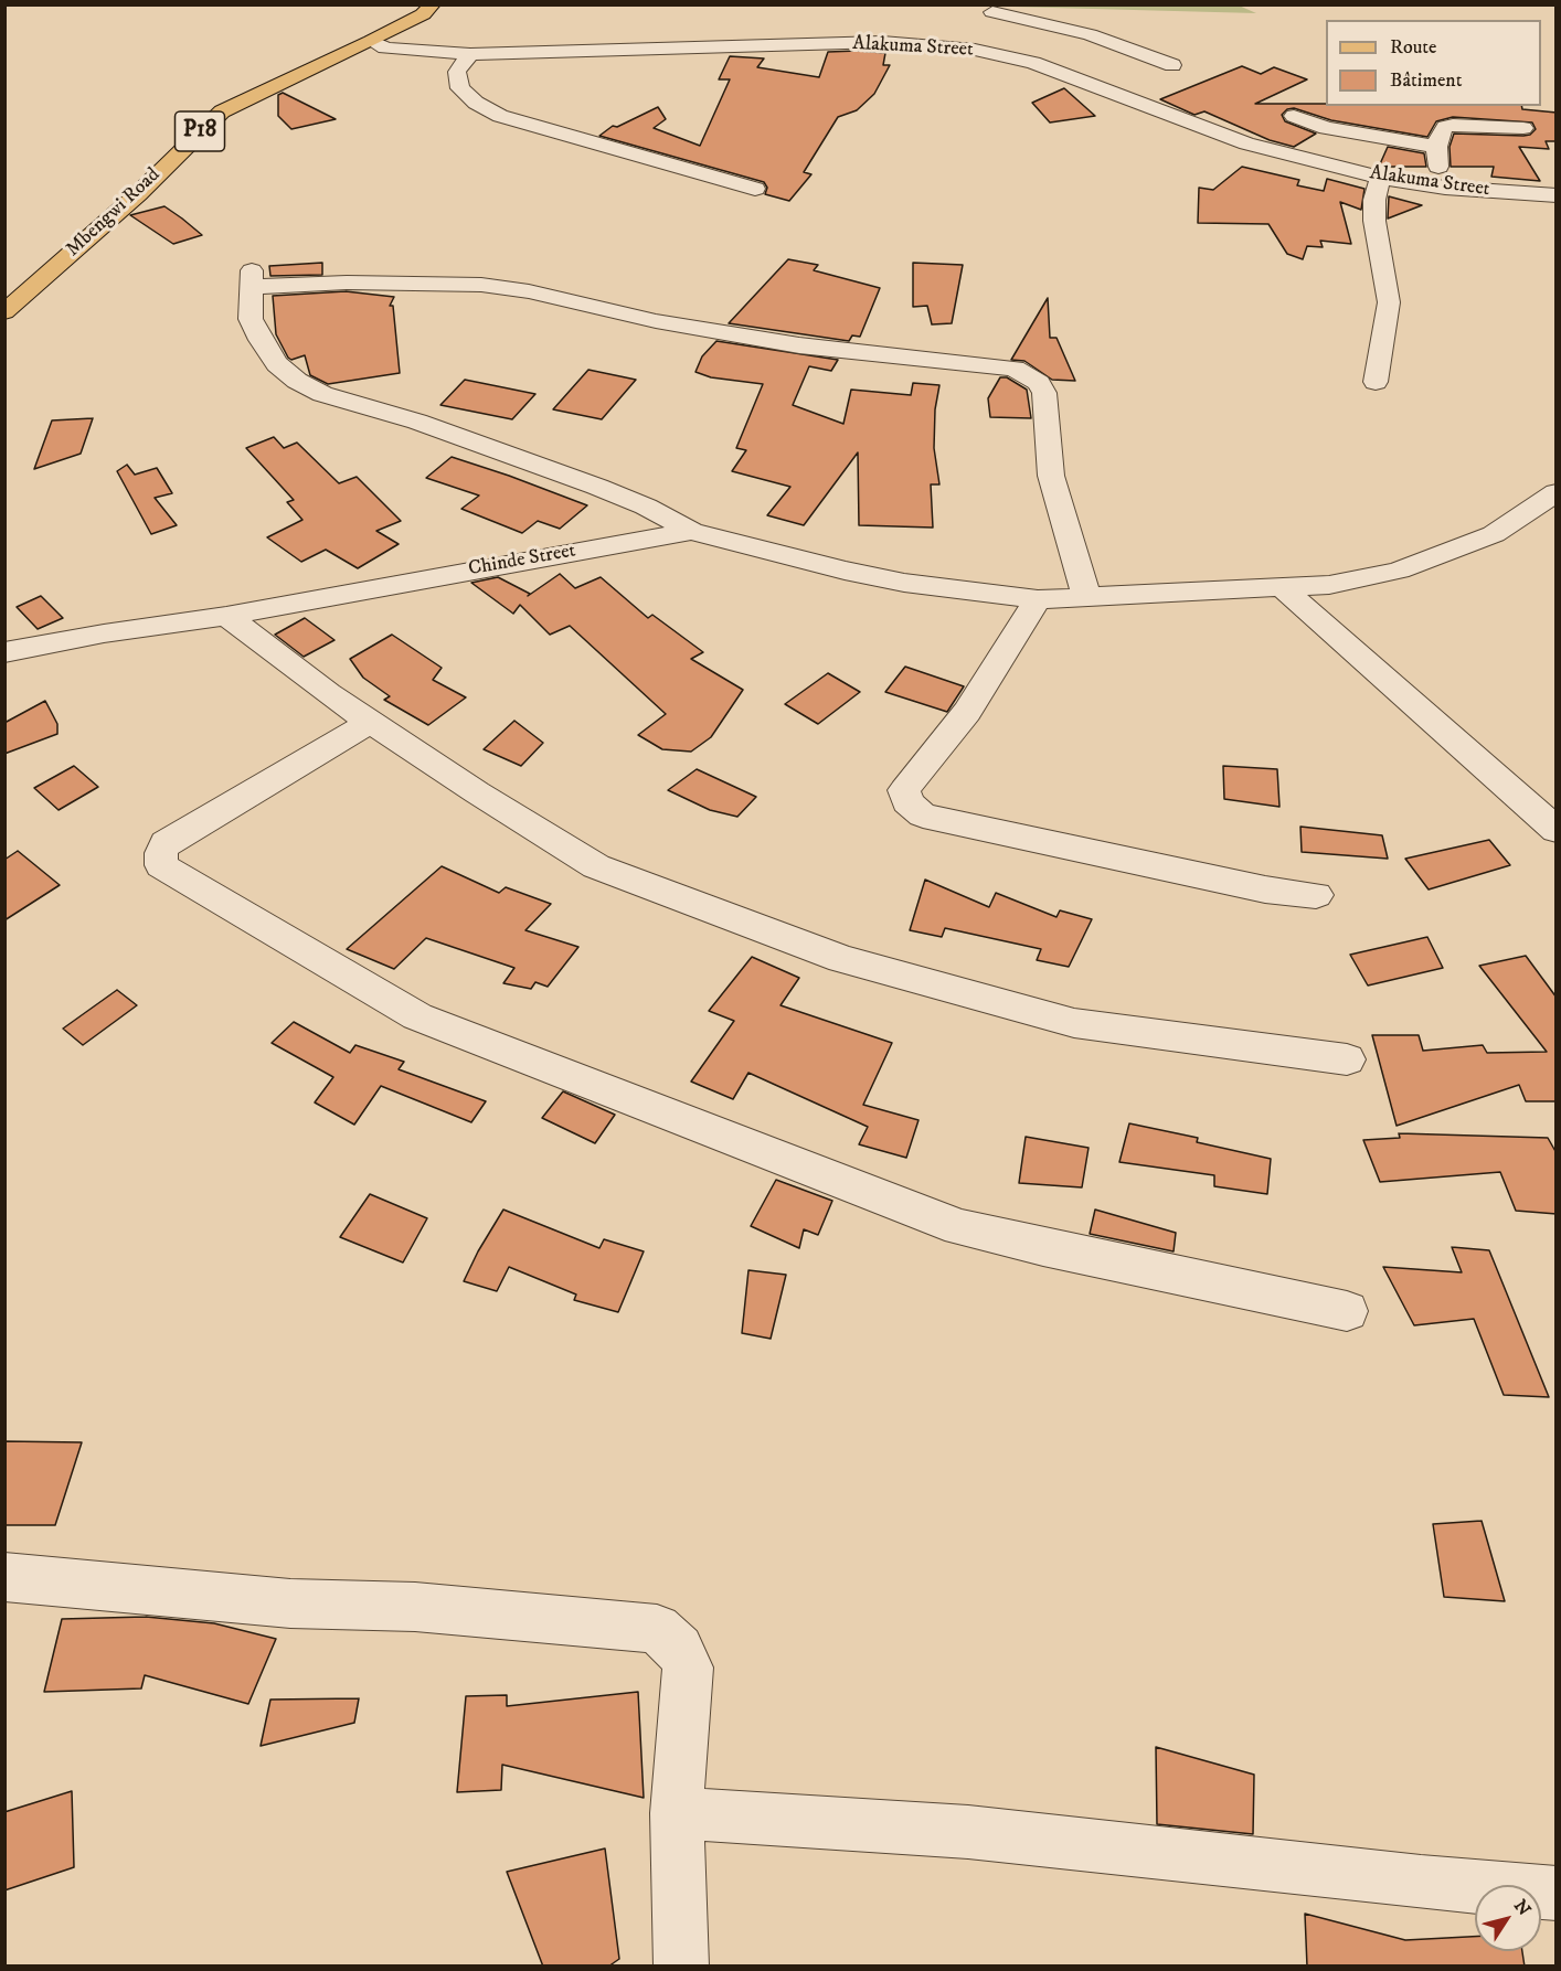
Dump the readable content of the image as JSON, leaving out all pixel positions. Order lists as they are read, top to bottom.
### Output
{
  "streets": {
    "main road": ["P18", "Mbengwi Road"],
    "street": ["Alakuma Street", "Chinde Street"]
  },
  "crossings": [
    ["Alakuma Street", "Mbengwi Road"]
  ],
  "legend": ["Route", "Bâtiment"],
  "north": "top right"
}
